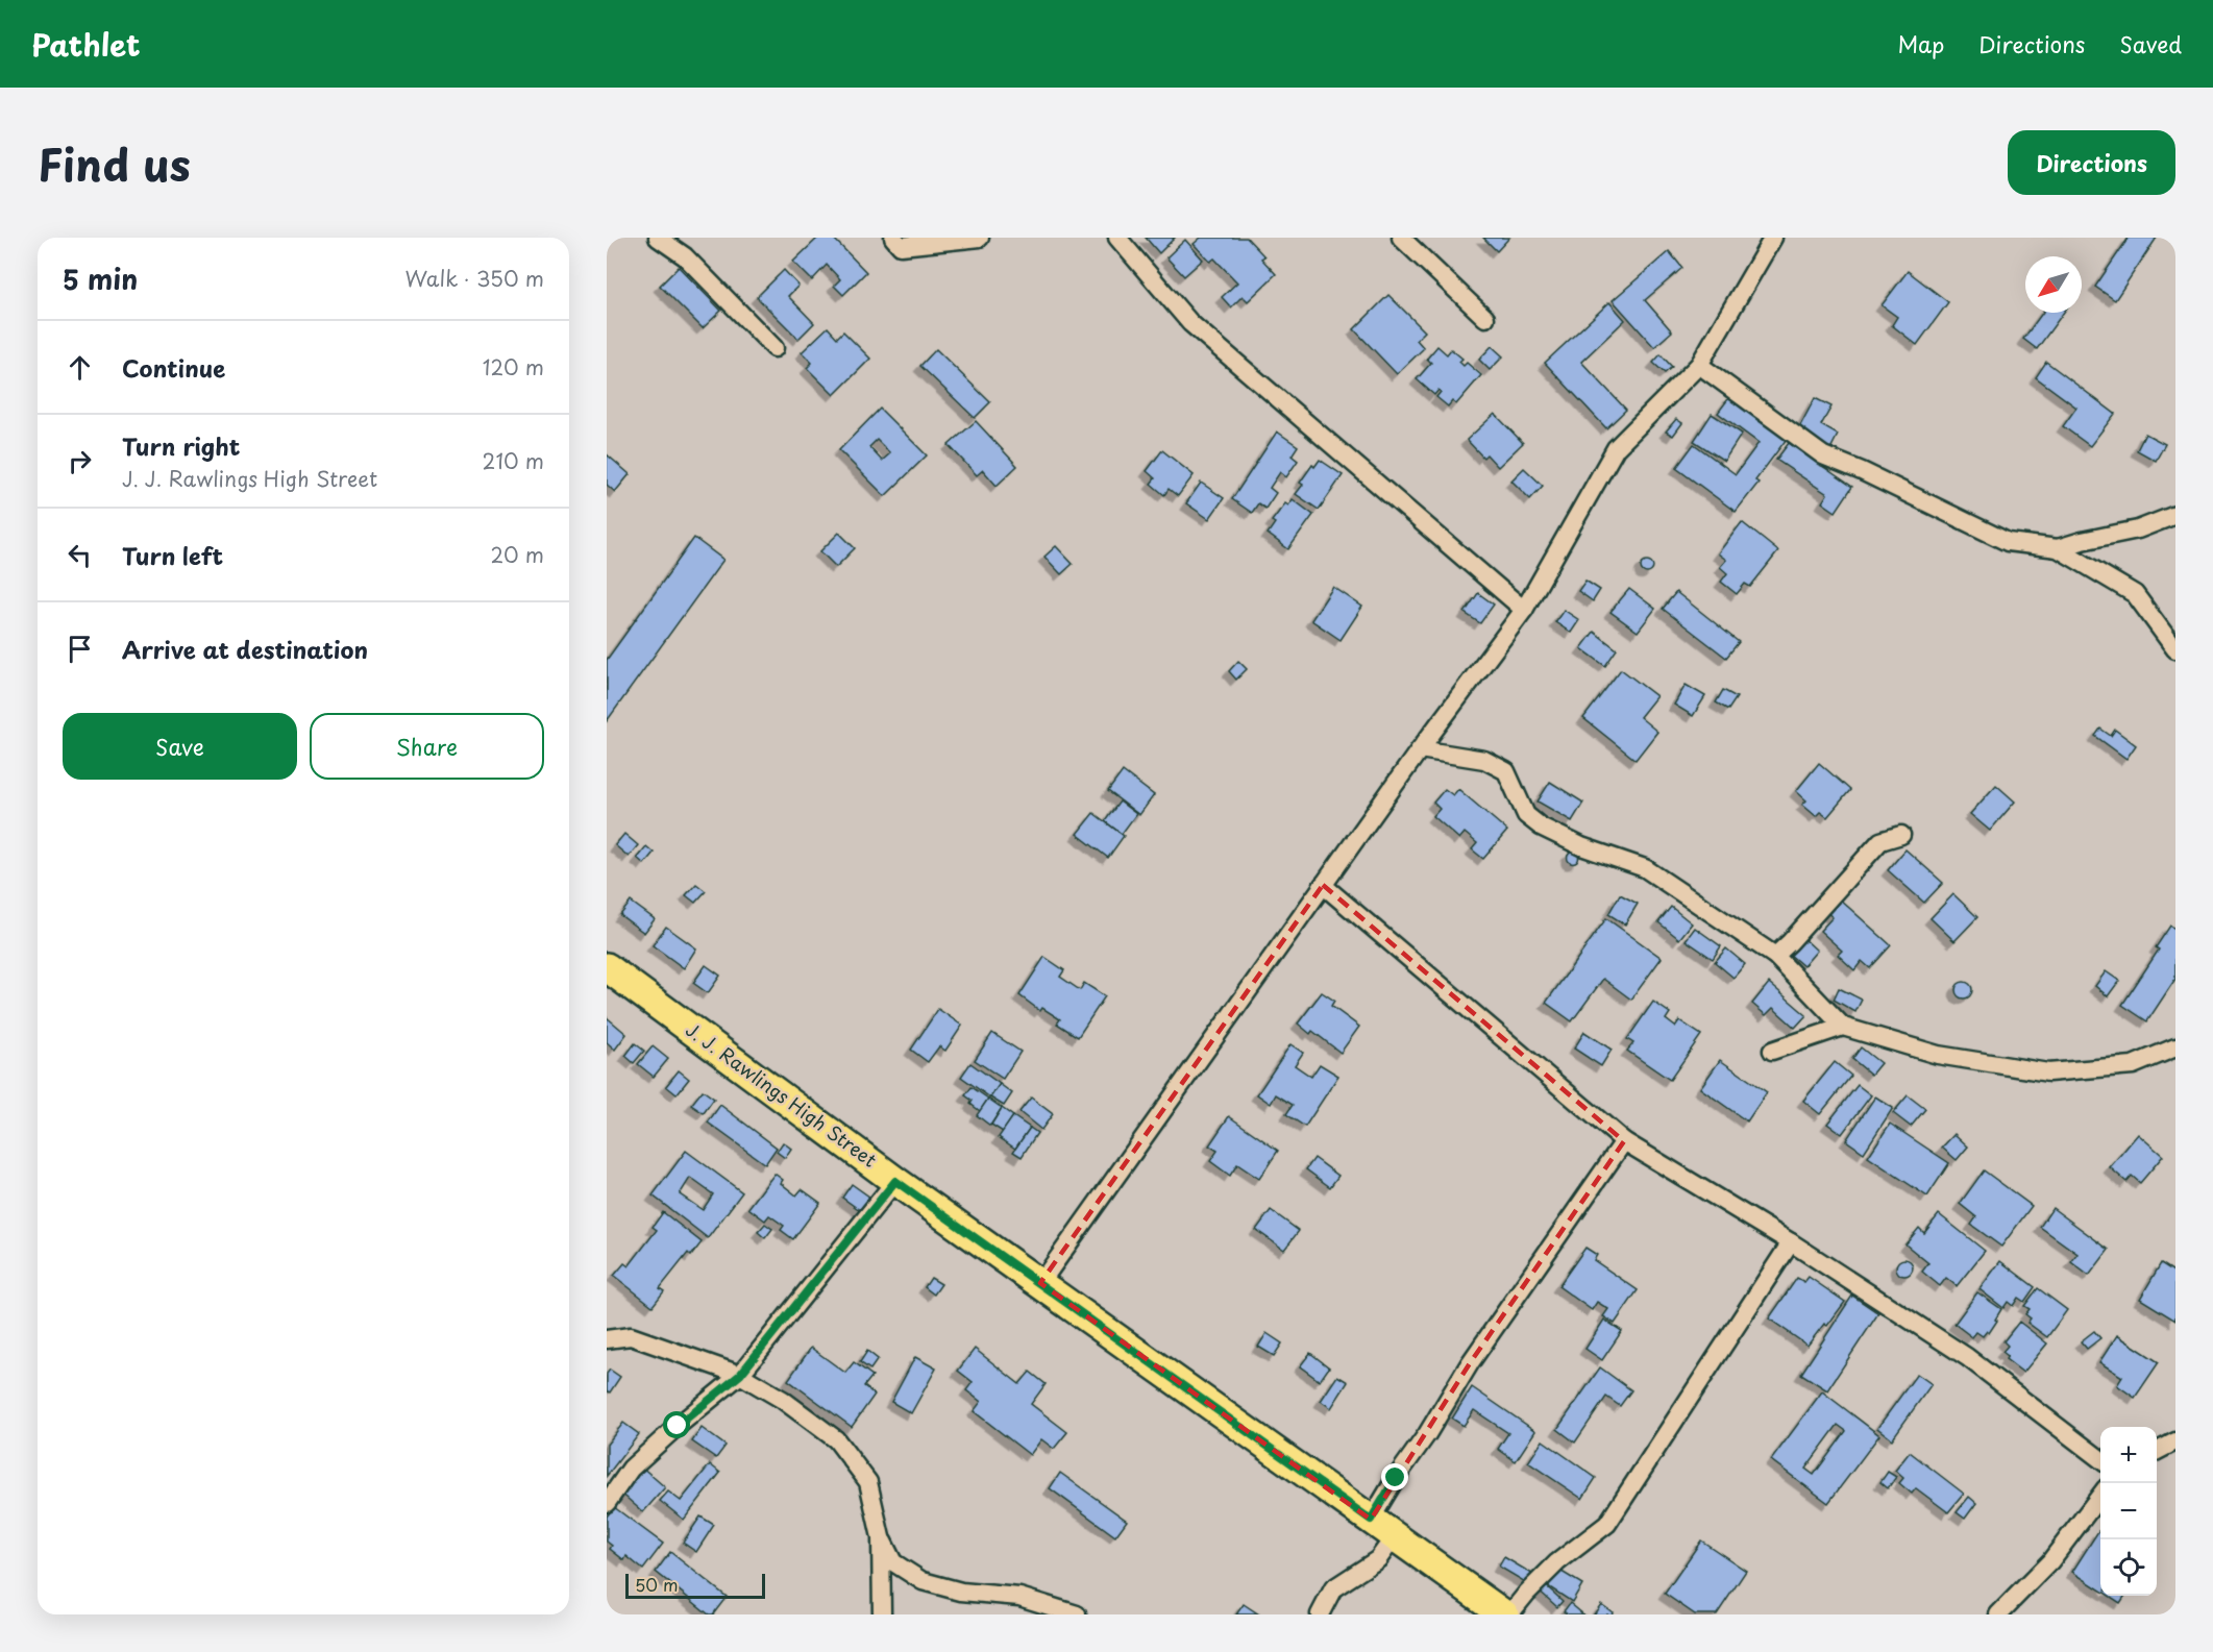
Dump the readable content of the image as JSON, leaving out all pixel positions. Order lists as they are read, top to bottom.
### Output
{
  "streets": {
    "main road": ["J. J. Rawlings High Street"]
  },
  "scale_bar": "50 m",
  "north": "bottom left",
  "page": {
    "header": "Pathlet",
    "nav": ["Map", "Directions", "Saved"],
    "title": "Find us",
    "buttons": [
      "Directions",
      ["Save", "Share"]
    ],
    "heading": ["5 min", "Walk · 350 m"],
    "list": [
      ["Continue", "120 m"],
      ["Turn right", "J. J. Rawlings High Street", "210 m"],
      ["Turn left", "20 m"],
      "Arrive at destination"
    ],
    "map_buttons": ["+", "−"],
    "scale": "50 m"
  }
}
